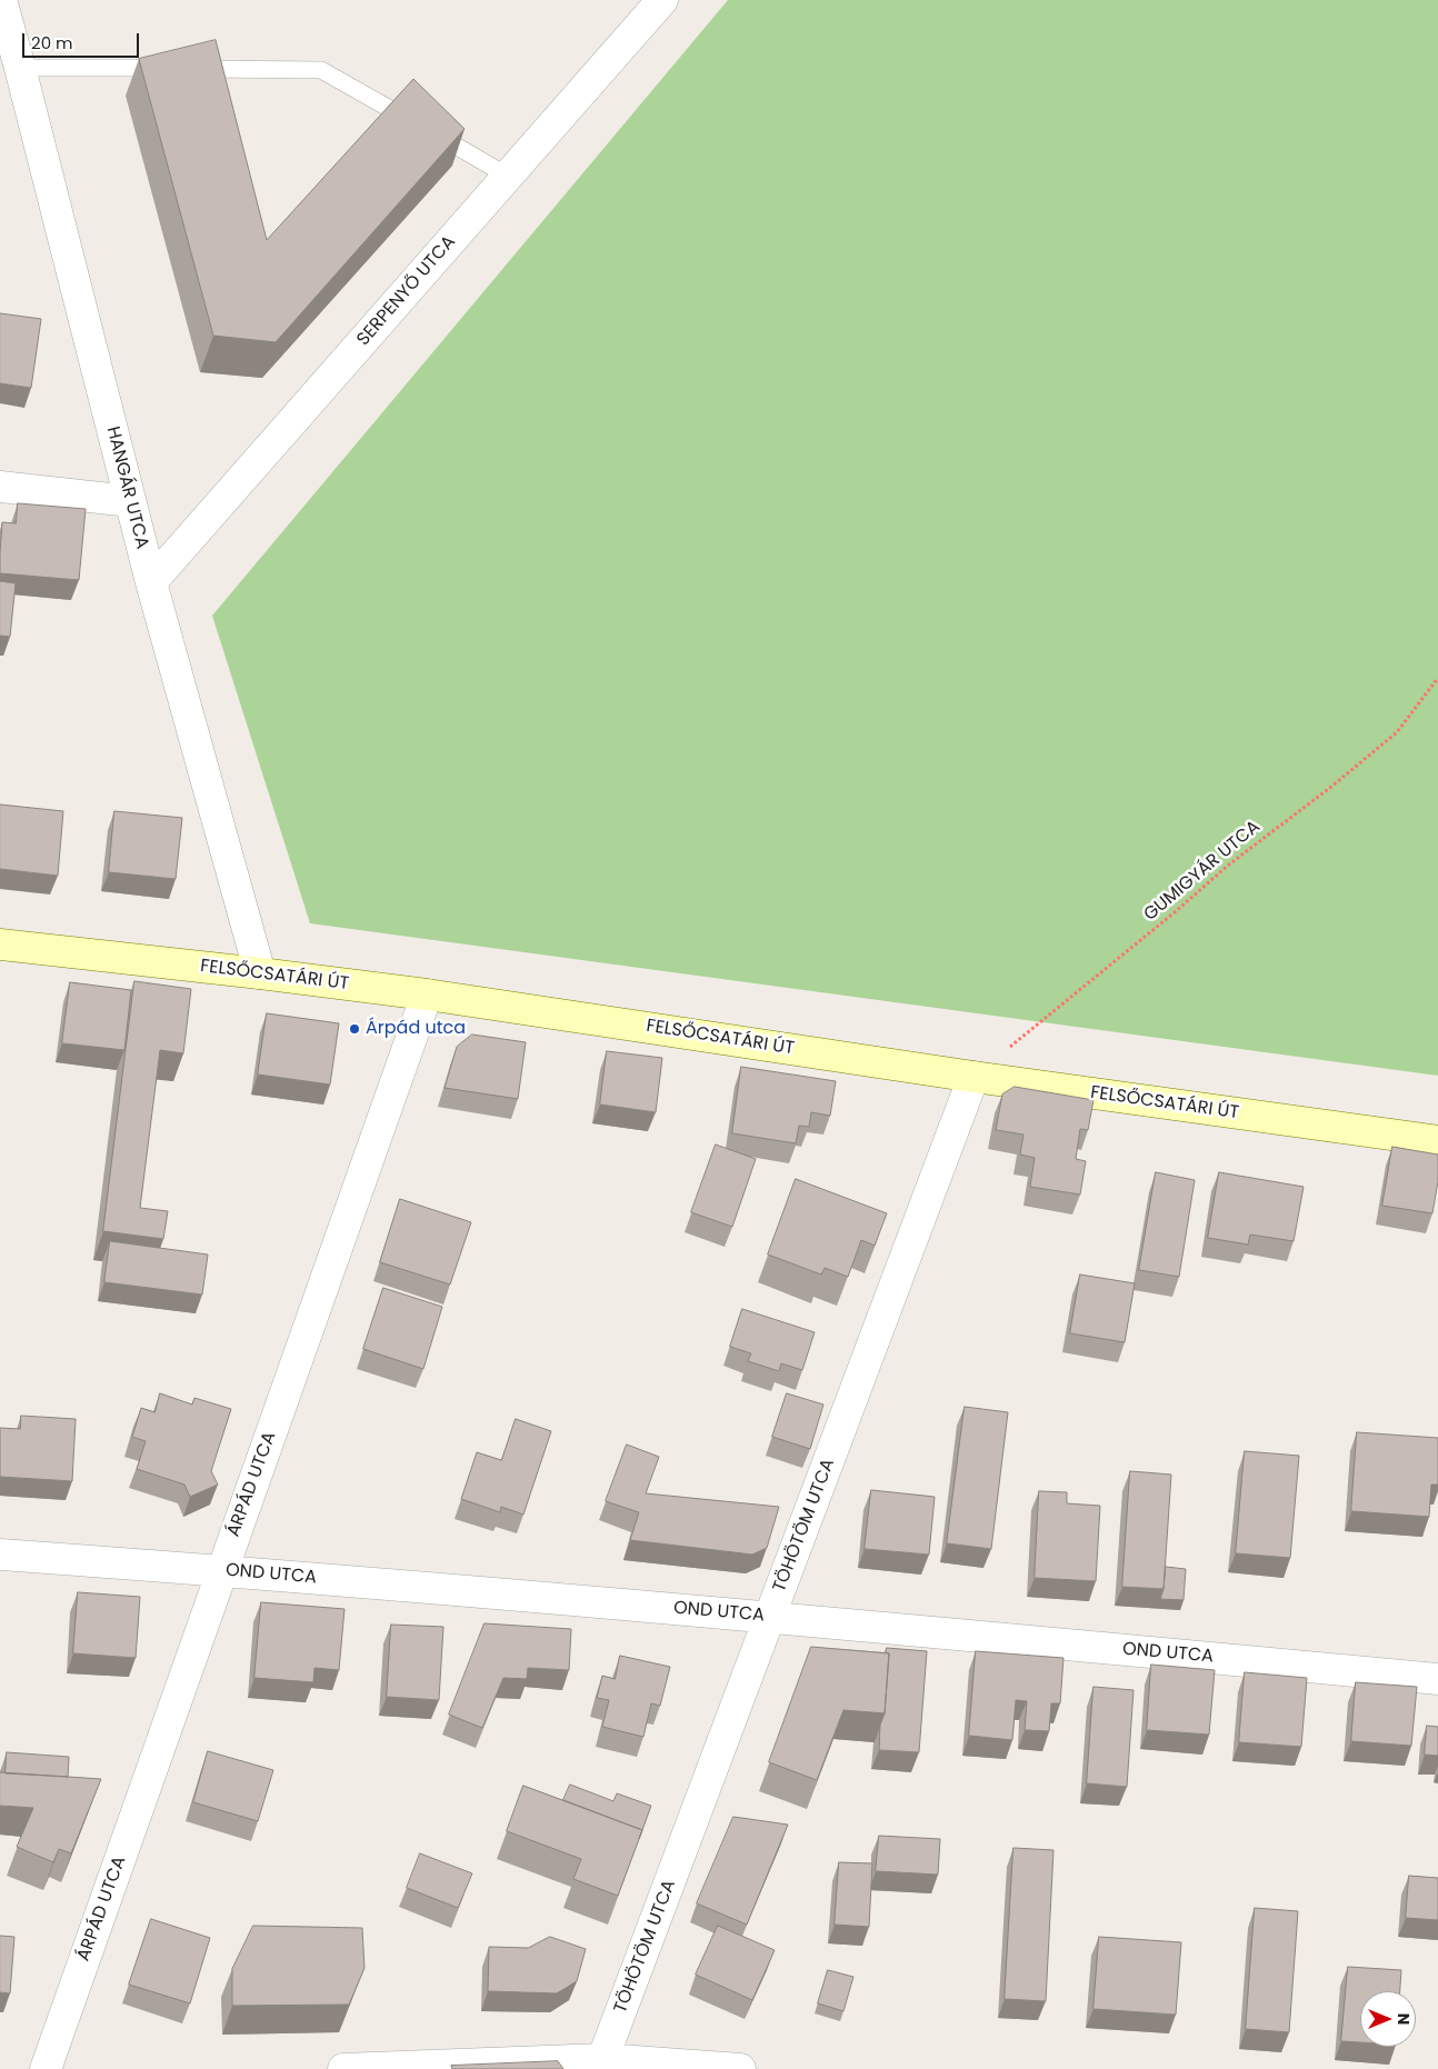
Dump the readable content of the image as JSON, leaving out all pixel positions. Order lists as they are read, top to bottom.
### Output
{
  "streets": {
    "street": [
      "SERPENYŐ UTCA",
      "HANGÁR UTCA",
      "FELSŐCSATÁRI ÚT",
      "ÁRPÁD UTCA",
      "TÖHÖTÖM UTCA",
      "OND UTCA"
    ],
    "path": ["GUMIGYÁR UTCA"]
  },
  "crossings": [
    ["SERPENYŐ UTCA", "HANGÁR UTCA"],
    ["HANGÁR UTCA", "FELSŐCSATÁRI ÚT"],
    ["GUMIGYÁR UTCA", "FELSŐCSATÁRI ÚT"],
    ["GUMIGYÁR UTCA", "TÖHÖTÖM UTCA"],
    ["FELSŐCSATÁRI ÚT", "ÁRPÁD UTCA"],
    ["FELSŐCSATÁRI ÚT", "TÖHÖTÖM UTCA"],
    ["ÁRPÁD UTCA", "OND UTCA"],
    ["TÖHÖTÖM UTCA", "OND UTCA"]
  ],
  "places": ["Árpád utca"],
  "scale_bar": "20 m",
  "north": "right"
}
